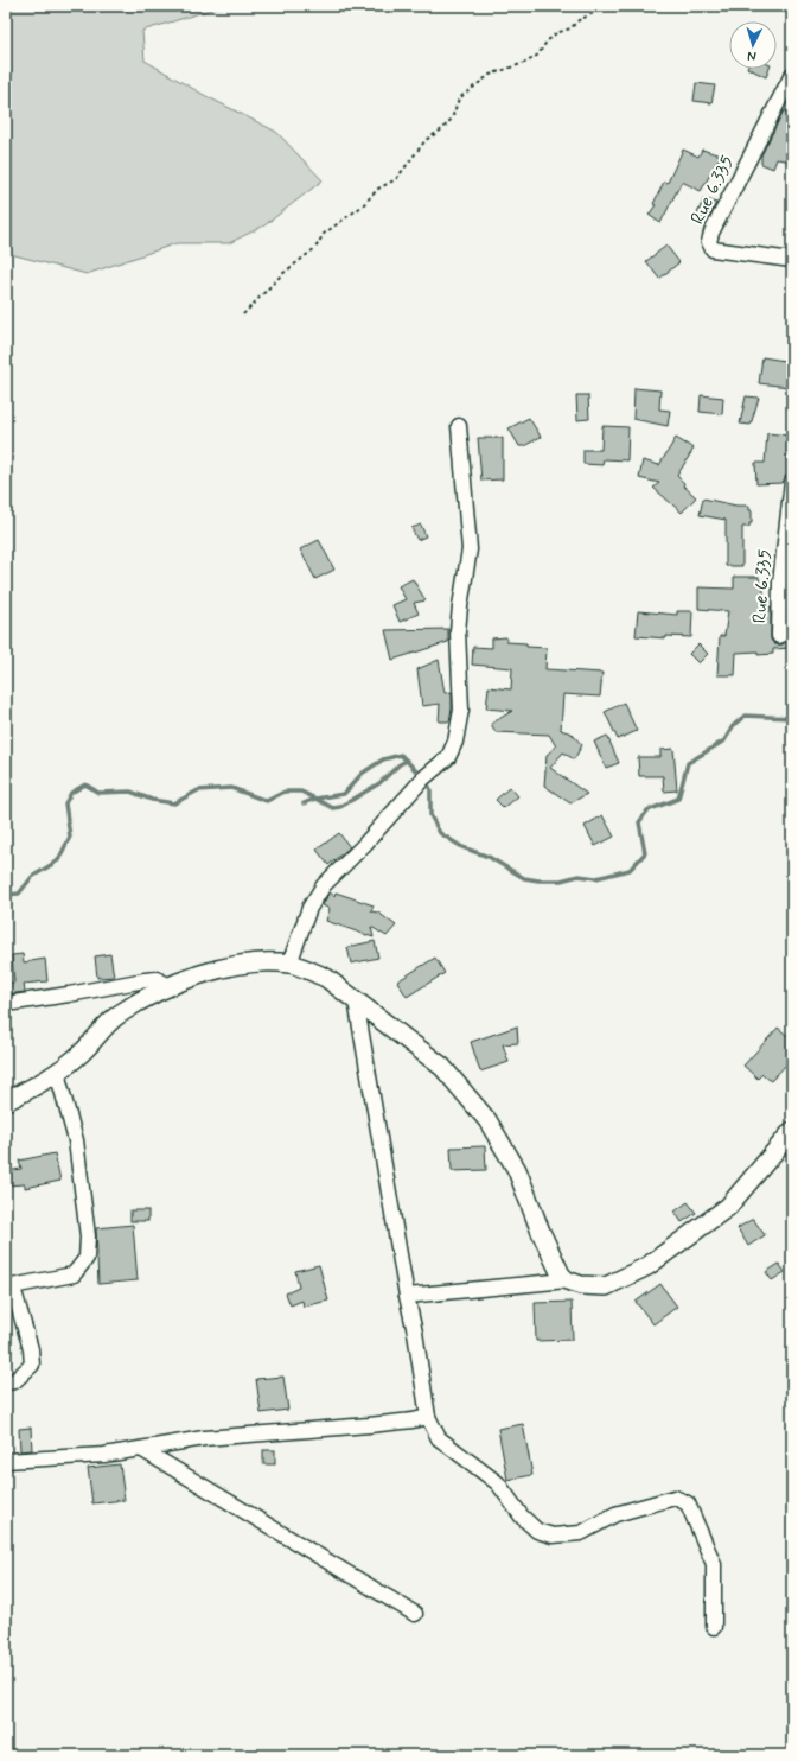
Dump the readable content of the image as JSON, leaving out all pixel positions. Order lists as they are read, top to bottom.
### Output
{
  "streets": {
    "street": ["Rue 6.335"]
  },
  "north": "bottom"
}
